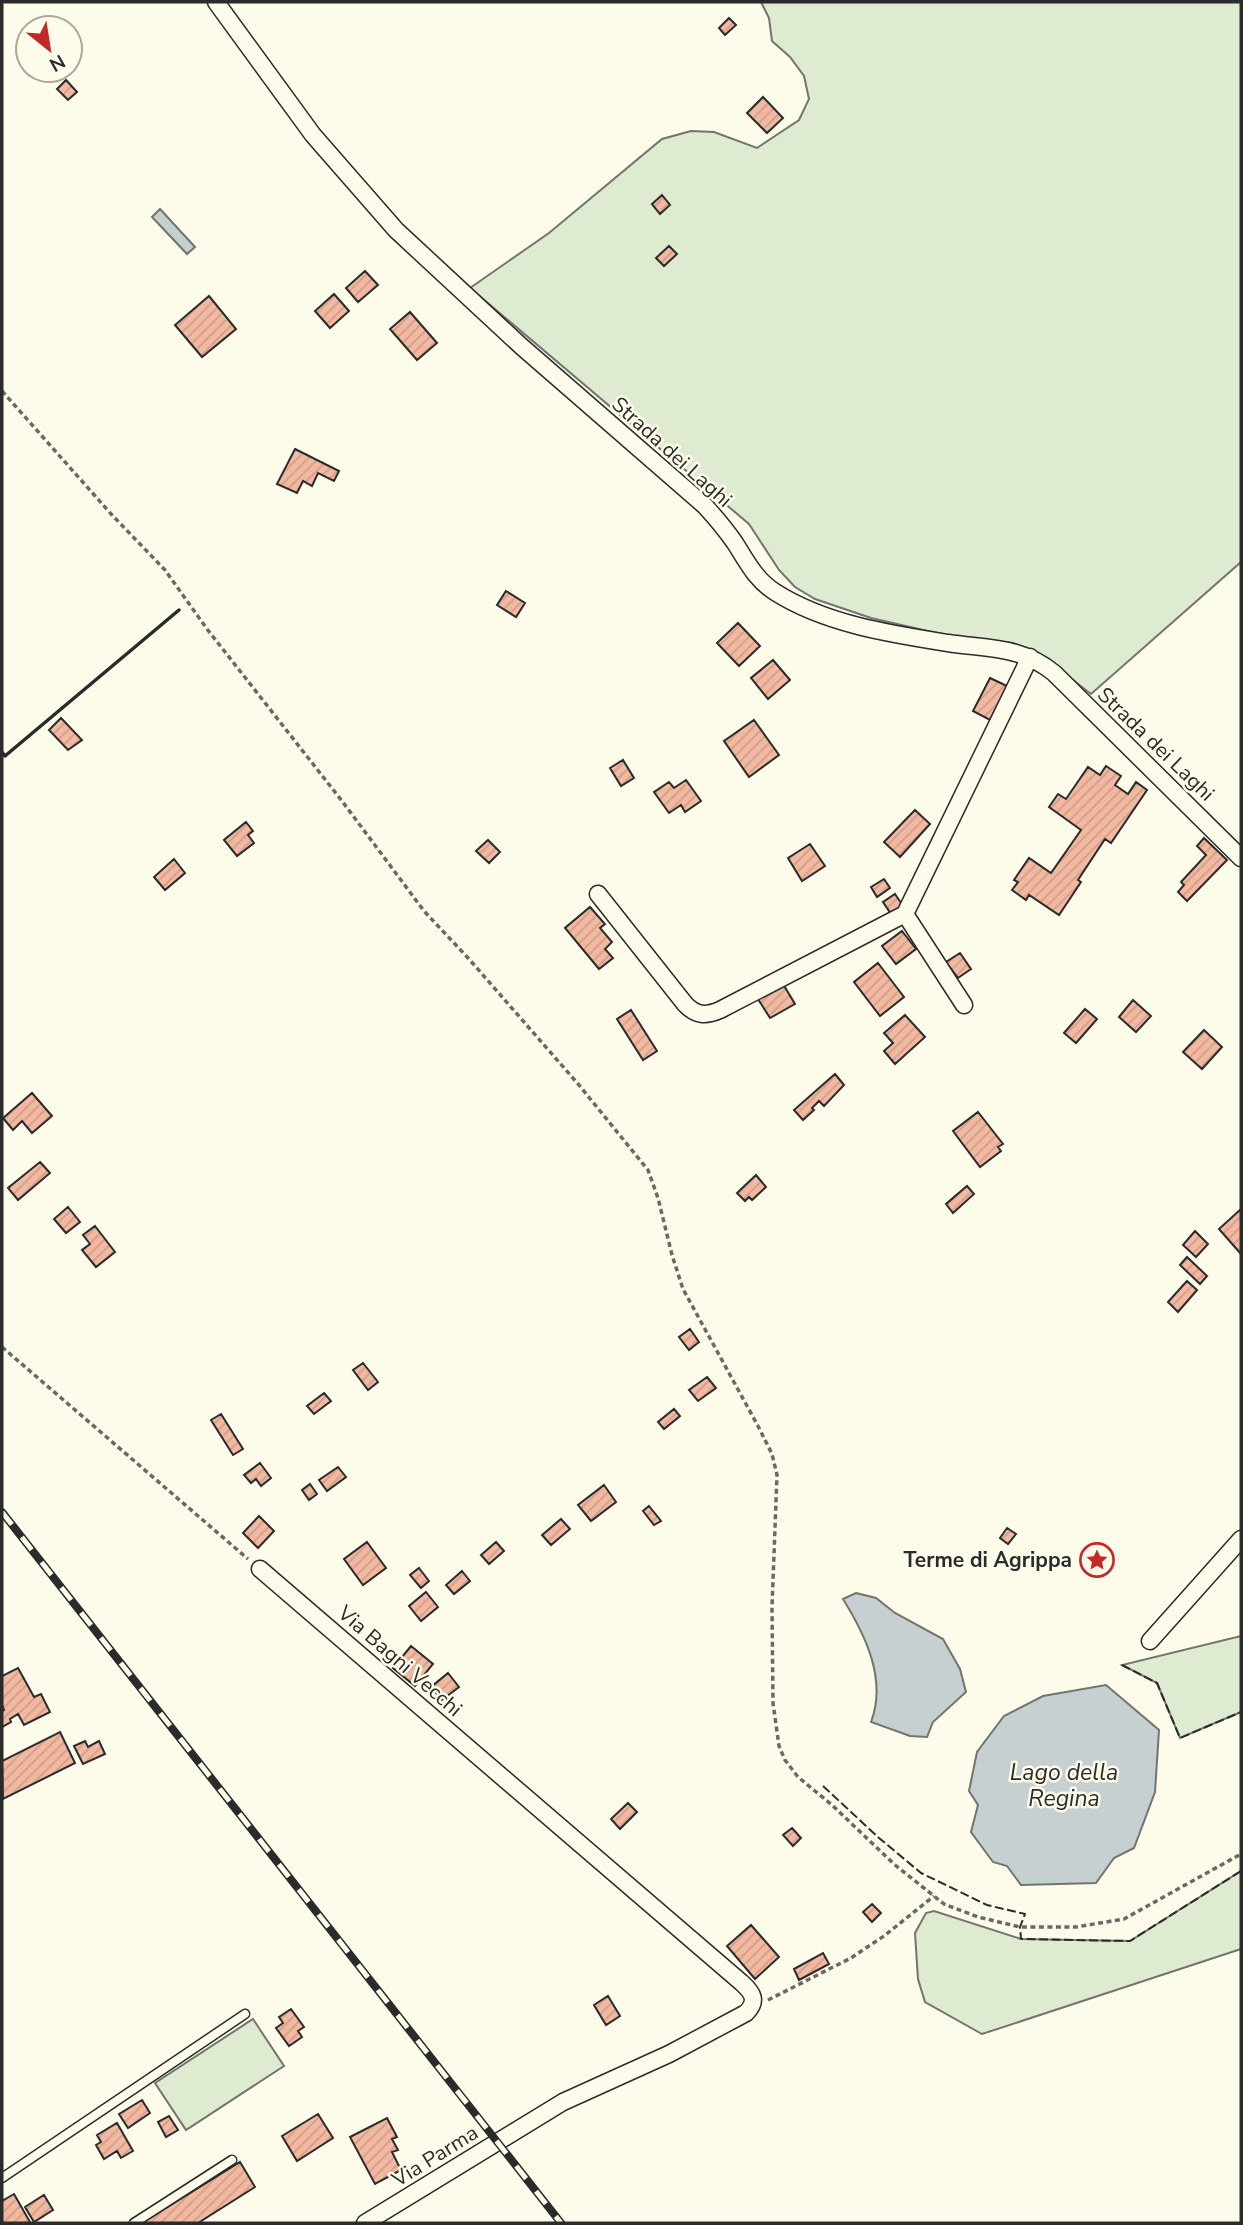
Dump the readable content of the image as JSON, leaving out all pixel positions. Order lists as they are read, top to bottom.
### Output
{
  "streets": {
    "street": ["Strada dei Laghi", "Via Bagni Vecchi", "Via Parma"]
  },
  "crossings": [
    ["Via Bagni Vecchi", "Via Parma"]
  ],
  "water": ["Lago della Regina"],
  "places": {
    "place": ["Terme di Agrippa"]
  },
  "north": "bottom right"
}
